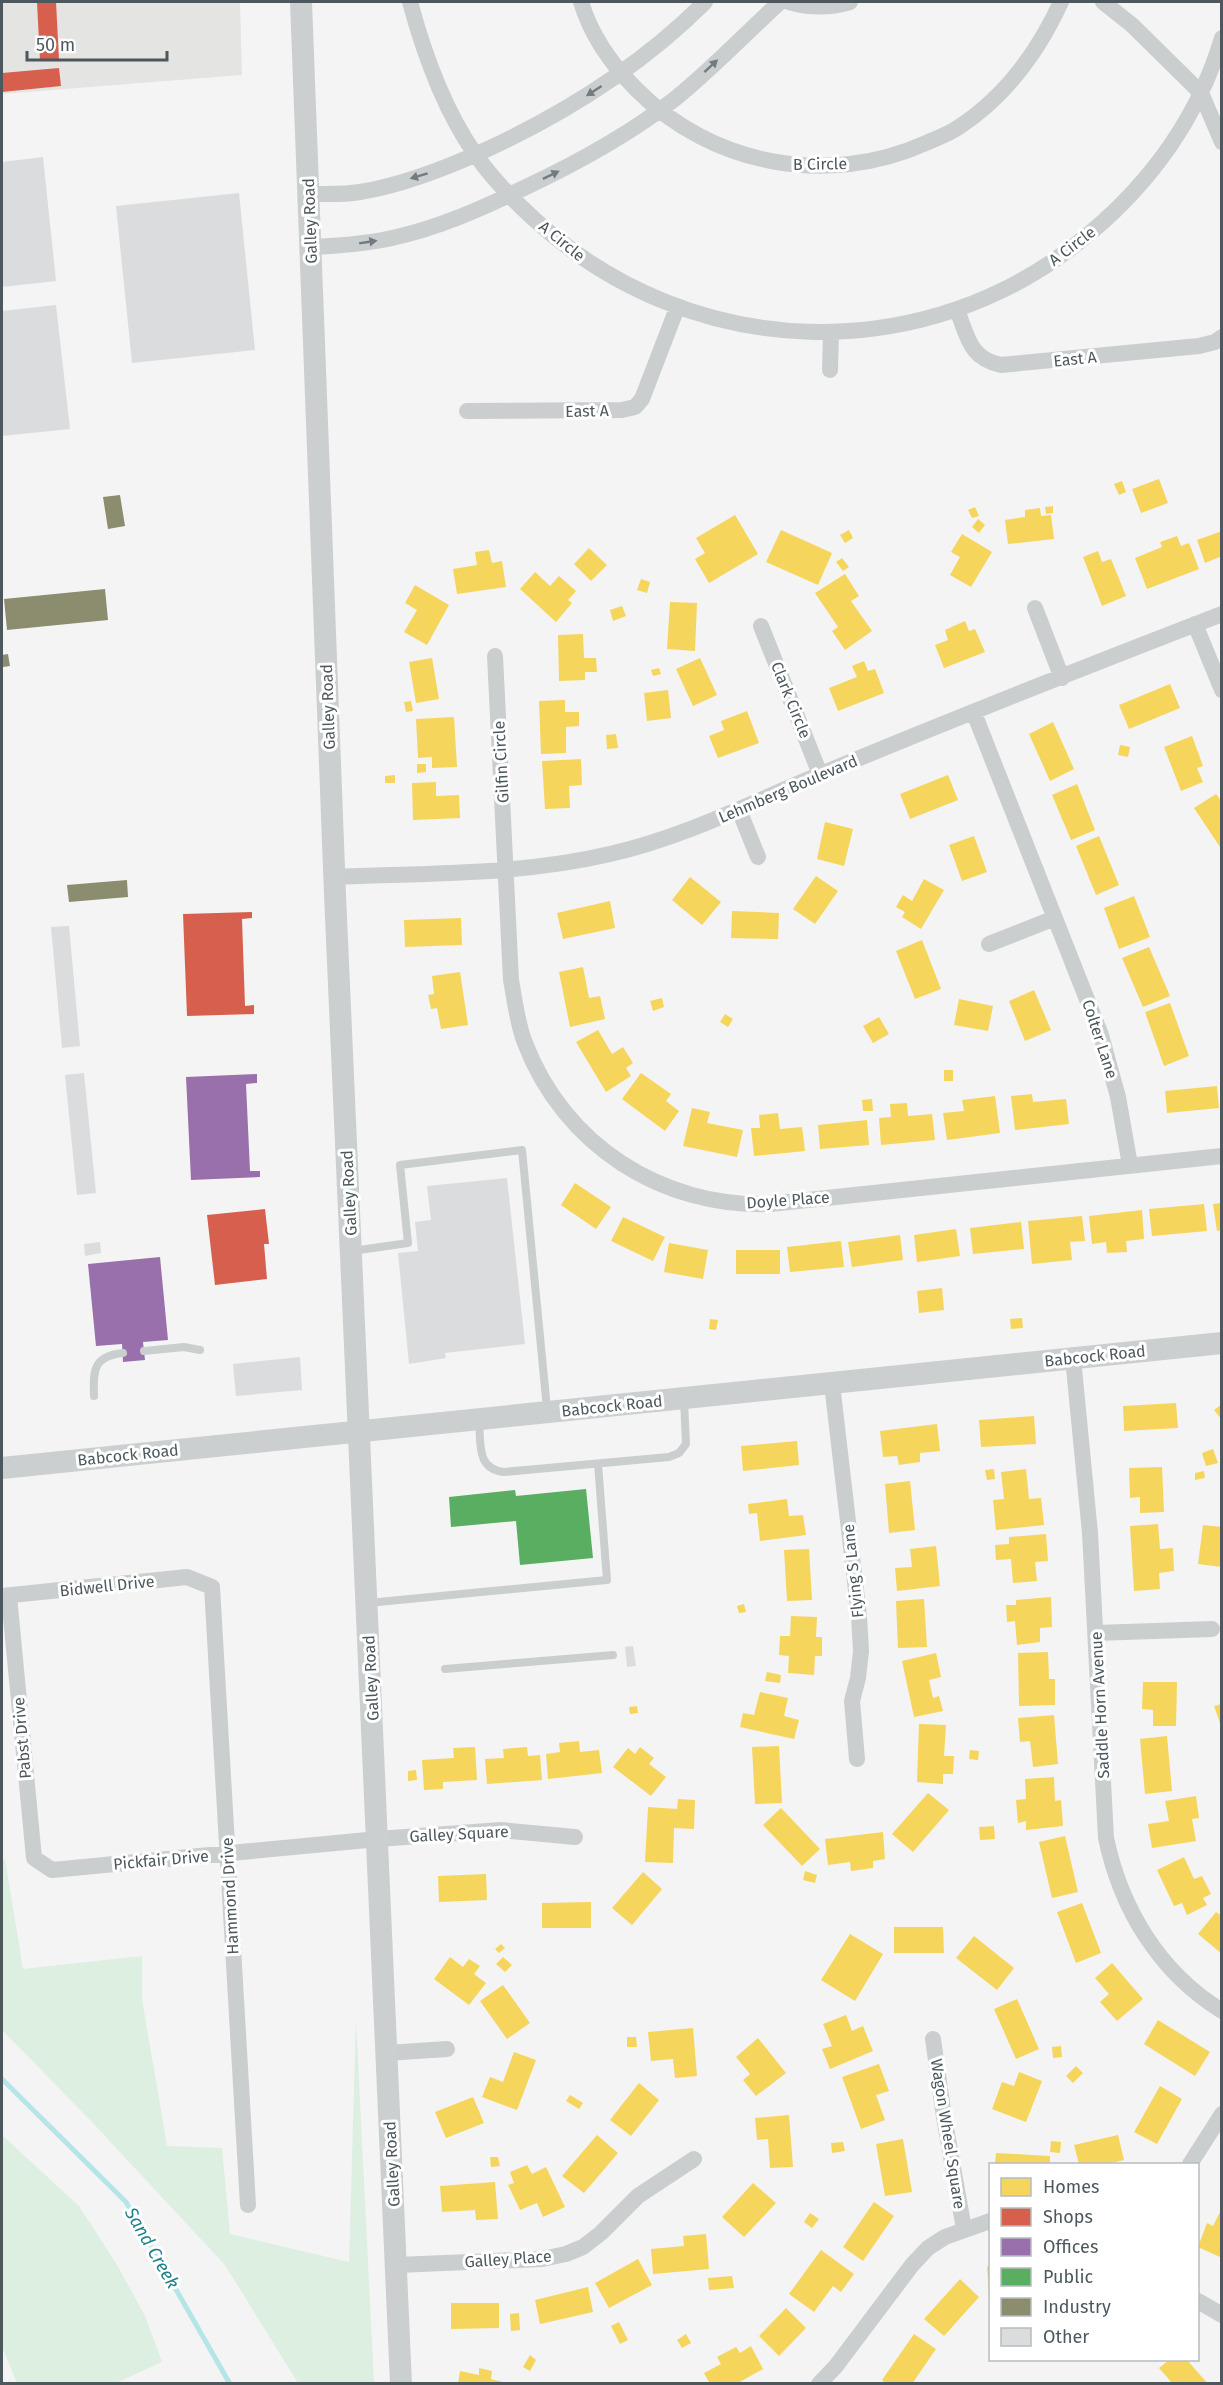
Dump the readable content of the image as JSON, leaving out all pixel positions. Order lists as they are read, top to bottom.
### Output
{
  "streets": {
    "main road": ["Galley Road", "Babcock Road"],
    "street": [
      "B Circle",
      "A Circle",
      "East A",
      "Clark Circle",
      "Gilfin Circle",
      "Lehmberg Boulevard",
      "Colter Lane",
      "Doyle Place",
      "Flying S Lane",
      "Bidwell Drive",
      "Saddle Horn Avenue",
      "Pabst Drive",
      "Galley Square",
      "Pickfair Drive",
      "Hammond Drive",
      "Wagon Wheel Square",
      "Galley Place"
    ]
  },
  "crossings": [
    ["Galley Road", "Lehmberg Boulevard"],
    ["Galley Road", "Babcock Road"],
    ["Galley Road", "Galley Square"],
    ["Galley Road", "Pickfair Drive"],
    ["Galley Road", "Galley Place"],
    ["A Circle", "East A"],
    ["Clark Circle", "Lehmberg Boulevard"],
    ["Gilfin Circle", "Lehmberg Boulevard"],
    ["Gilfin Circle", "Doyle Place"],
    ["Lehmberg Boulevard", "Colter Lane"],
    ["Lehmberg Boulevard", "Doyle Place"],
    ["Colter Lane", "Doyle Place"],
    ["Babcock Road", "Flying S Lane"],
    ["Babcock Road", "Saddle Horn Avenue"],
    ["Bidwell Drive", "Pabst Drive"],
    ["Bidwell Drive", "Hammond Drive"],
    ["Pabst Drive", "Pickfair Drive"],
    ["Galley Square", "Pickfair Drive"],
    ["Pickfair Drive", "Hammond Drive"]
  ],
  "water": ["Sand Creek"],
  "legend": [
    "Homes",
    "Shops",
    "Offices",
    "Public",
    "Industry",
    "Other"
  ],
  "scale_bar": "50 m"
}
